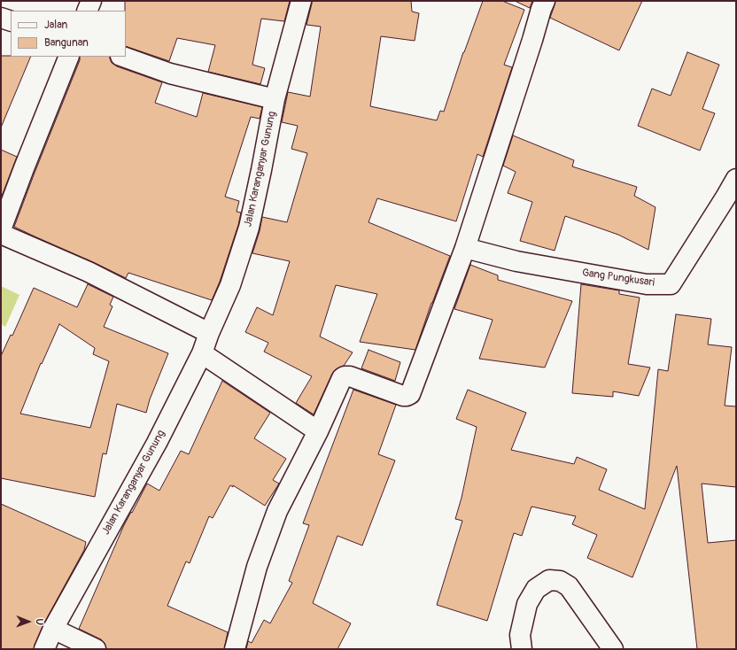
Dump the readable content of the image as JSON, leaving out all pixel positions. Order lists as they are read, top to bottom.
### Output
{
  "streets": {
    "street": ["Jalan Karanganyar Gunung", "Gang Pungkusari"]
  },
  "legend": ["Jalan", "Bangunan"],
  "north": "right"
}
